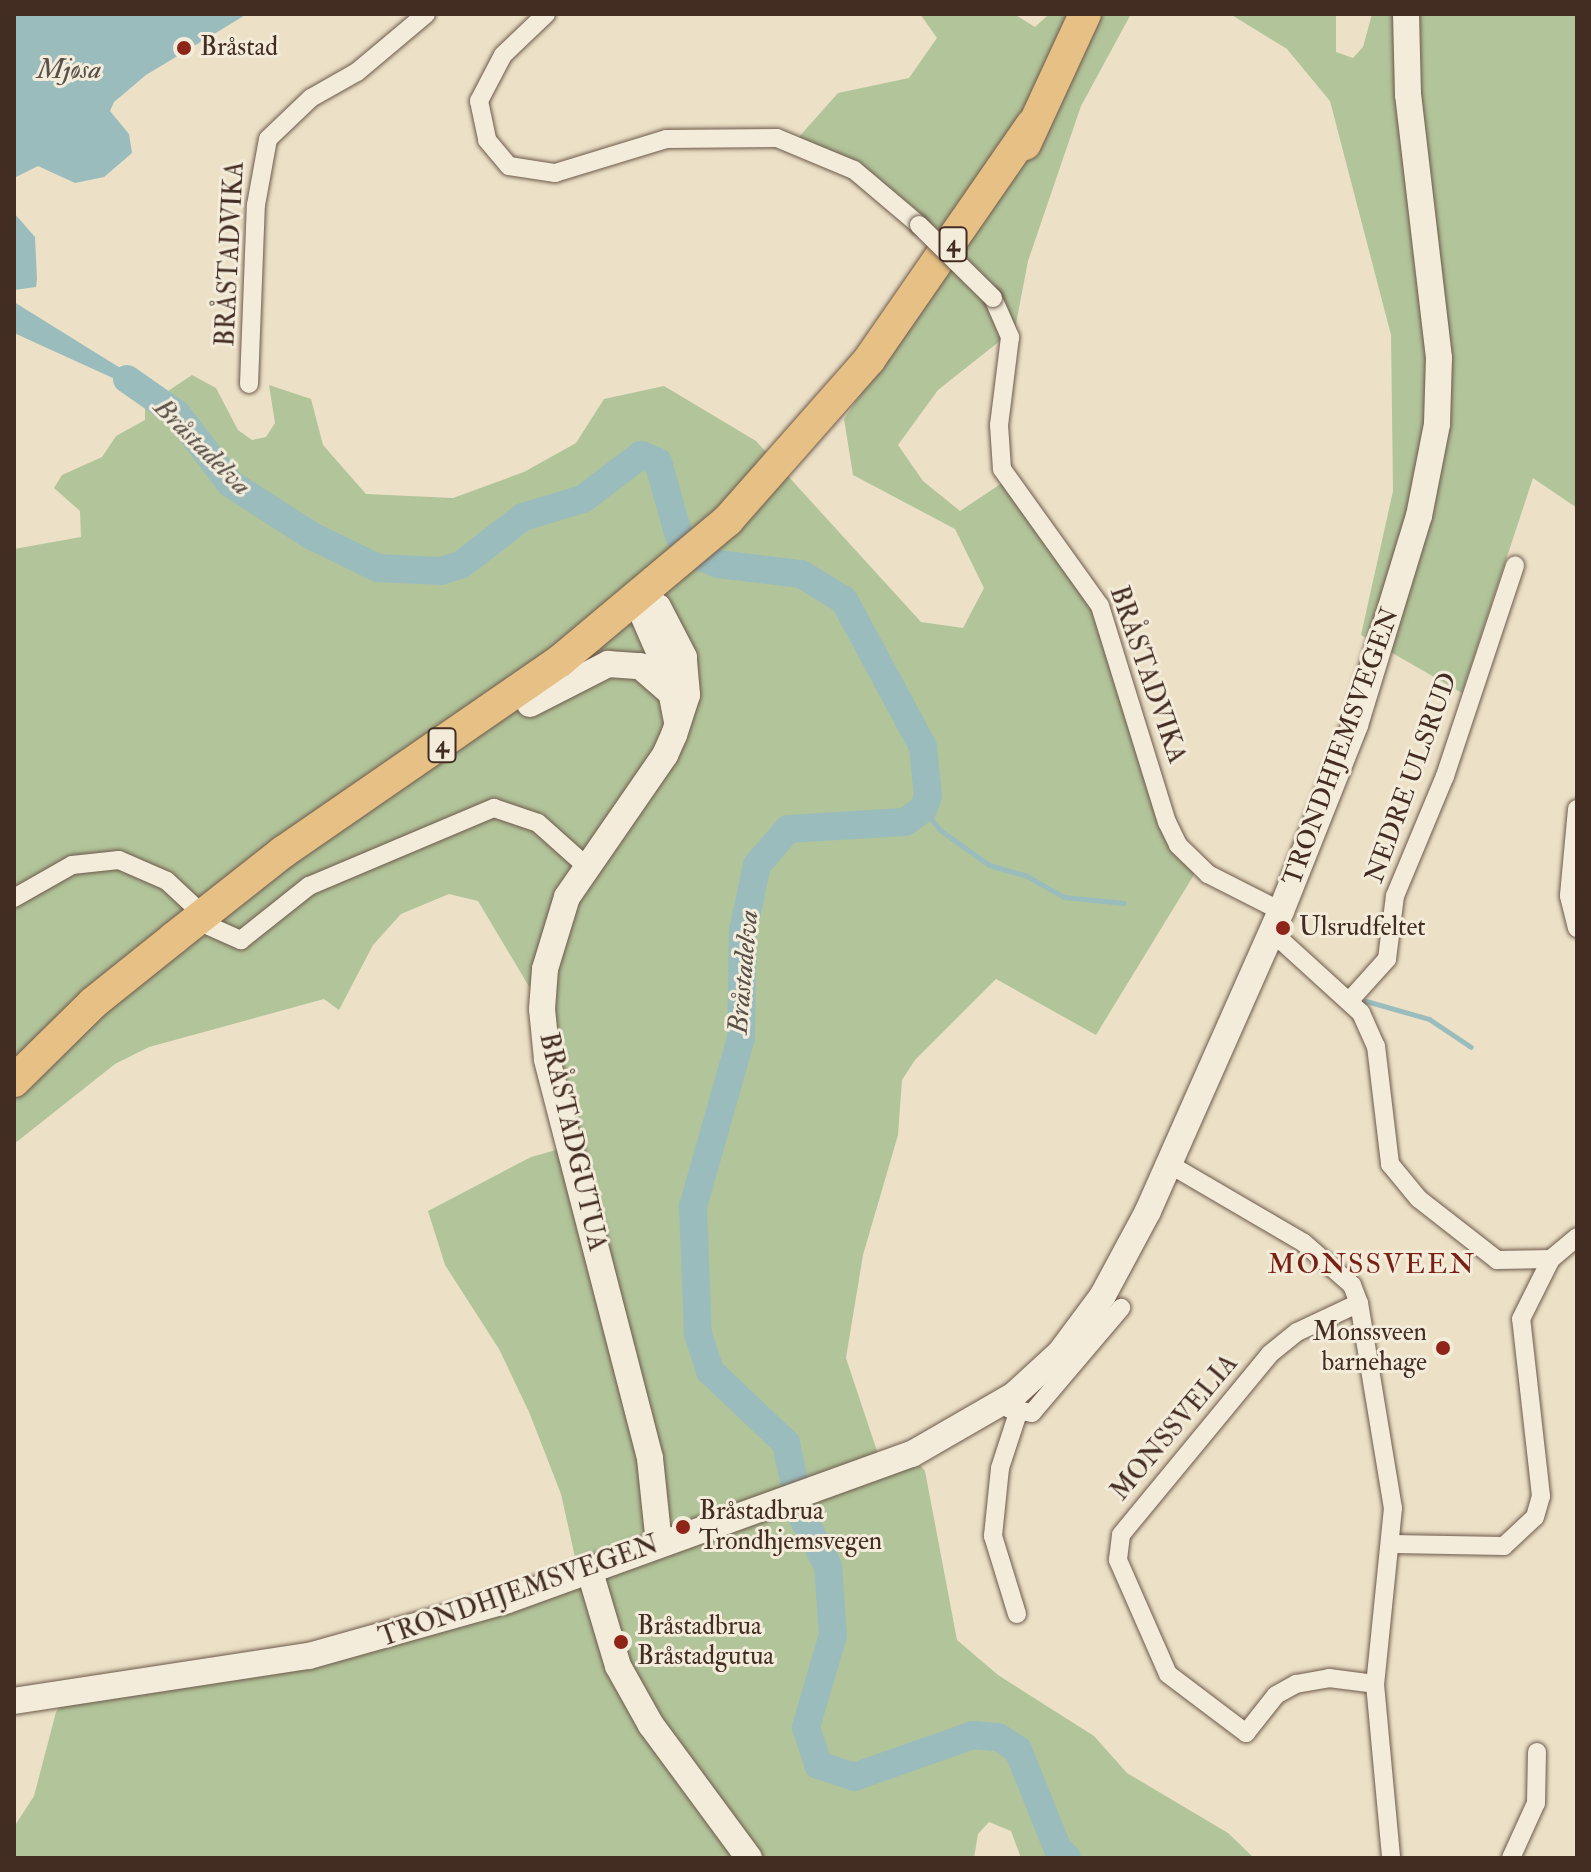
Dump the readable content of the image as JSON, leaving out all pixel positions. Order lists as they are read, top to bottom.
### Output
{
  "streets": {
    "highway": ["4"],
    "main road": ["TRONDHJEMSVEGEN", "BRÅSTADGUTUA"],
    "street": ["BRÅSTADVIKA", "NEDRE ULSRUD", "MONSSVELIA"]
  },
  "crossings": [
    ["4", "BRÅSTADGUTUA"],
    ["BRÅSTADVIKA", "TRONDHJEMSVEGEN"],
    ["BRÅSTADVIKA", "NEDRE ULSRUD"],
    ["TRONDHJEMSVEGEN", "BRÅSTADGUTUA"]
  ],
  "districts": ["MONSSVEEN"],
  "water": ["Mjøsa", "Bråstadelva"],
  "places": [
    "Bråstad",
    "Ulsrudfeltet",
    "Monssveen barnehage",
    "Bråstadbrua Trondhjemsvegen",
    "Bråstadbrua Bråstadgutua"
  ]
}
